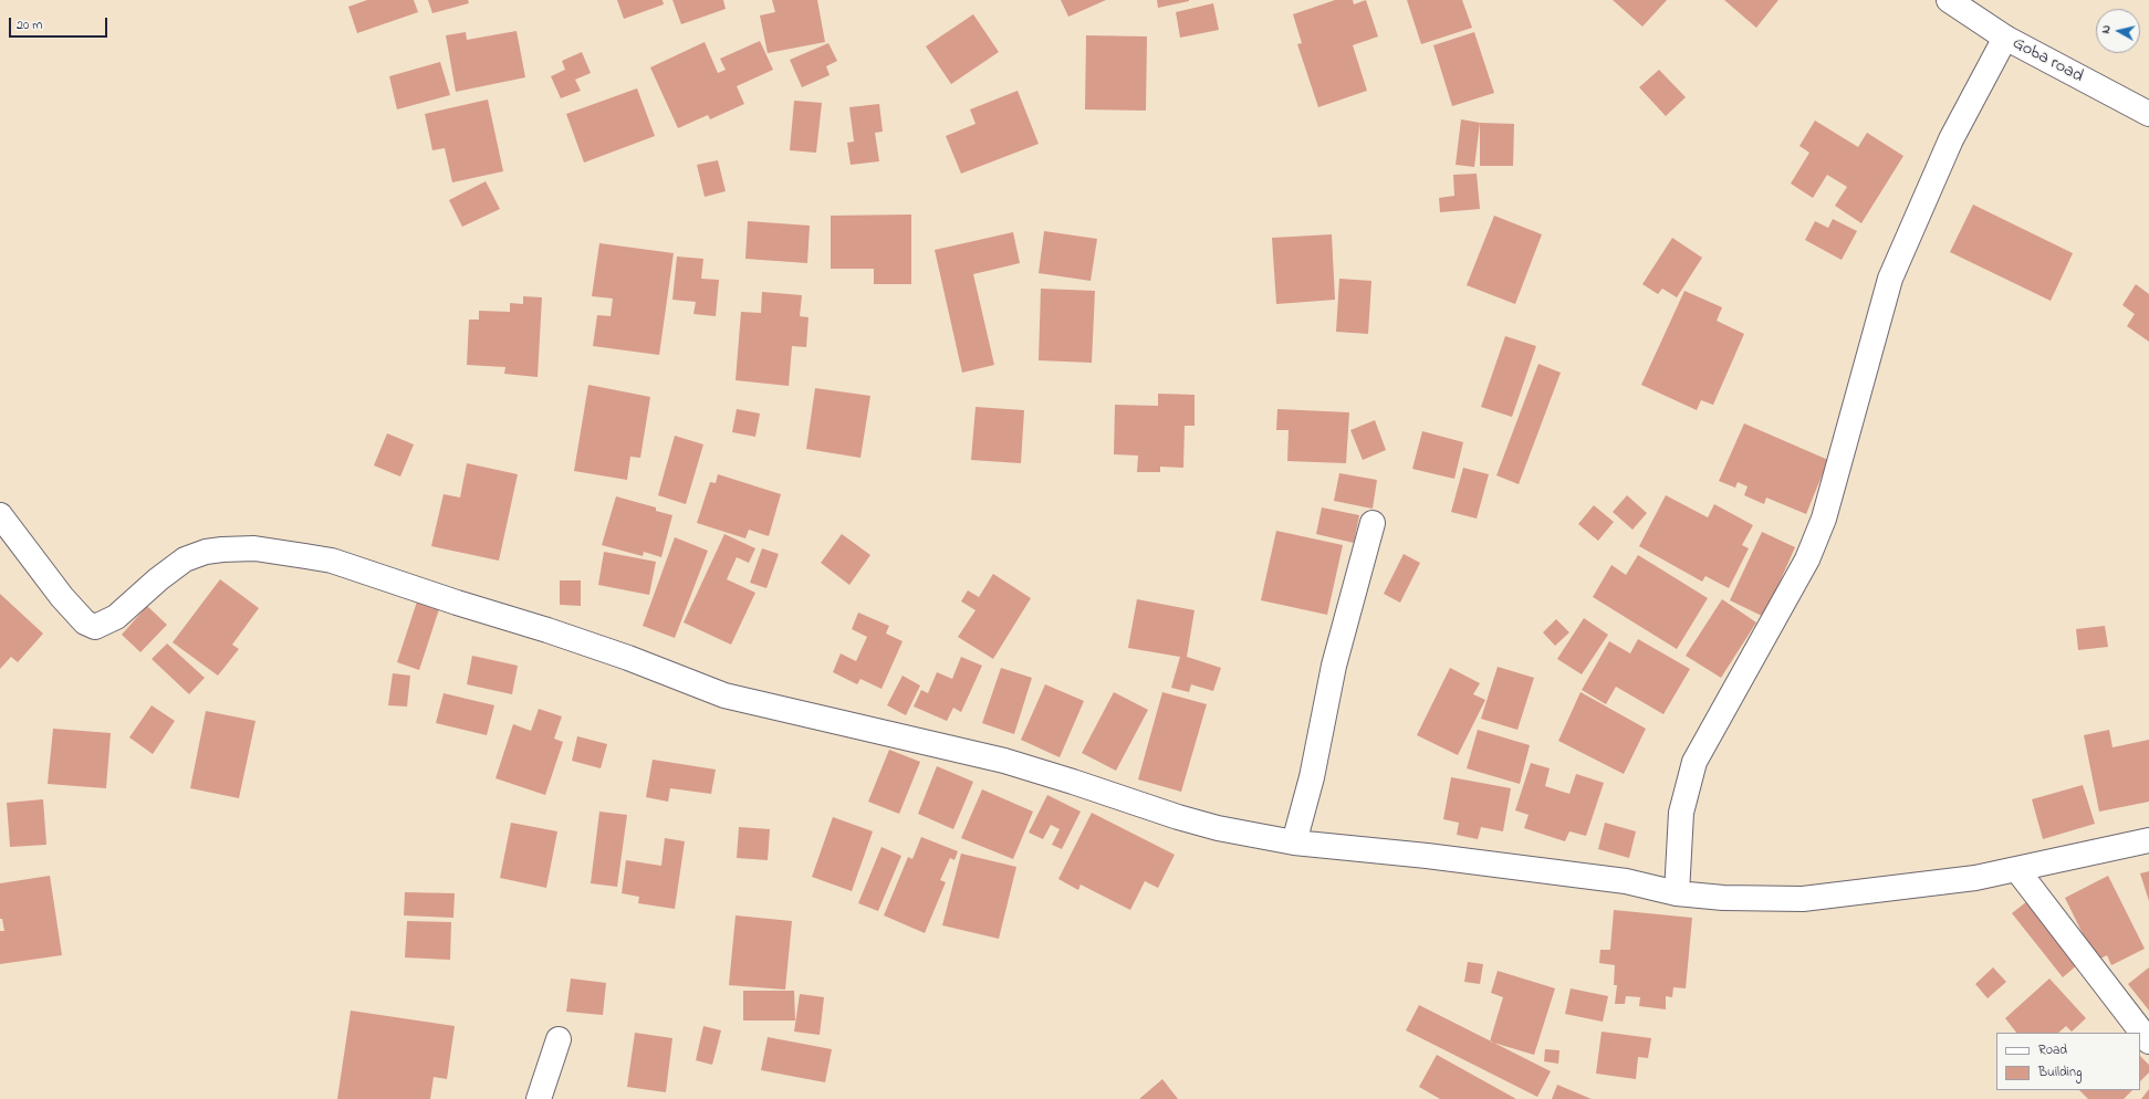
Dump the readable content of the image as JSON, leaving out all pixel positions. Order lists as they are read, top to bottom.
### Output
{
  "streets": {
    "street": ["Goba road"]
  },
  "legend": ["Road", "Building"],
  "scale_bar": "20 m",
  "north": "left"
}
